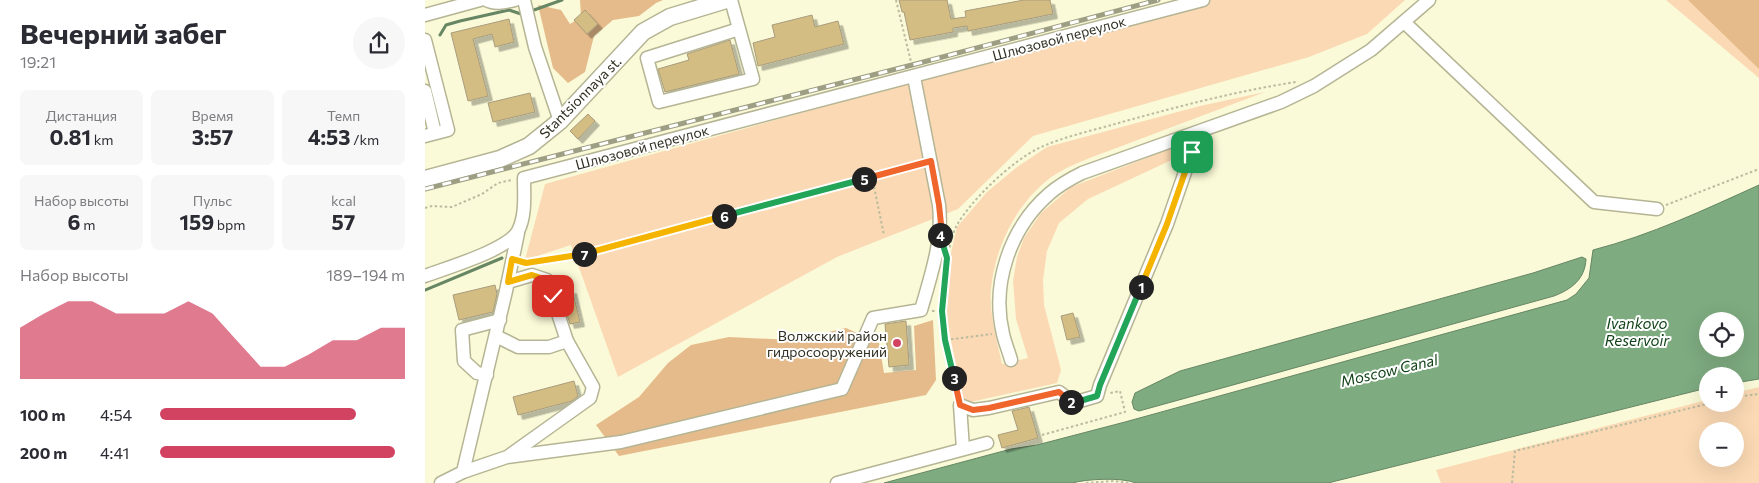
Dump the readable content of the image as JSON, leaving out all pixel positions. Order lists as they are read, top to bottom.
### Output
{
  "streets": {
    "main road": ["Stantsionnaya st."],
    "street": ["Шлюзовой переулок"]
  },
  "water": ["Ivankovo Reservoir", "Moscow Canal"],
  "places": ["Волжский район гидросооружений"],
  "page": {
    "heading": ["Вечерний забег", "19:21"],
    "stats": [
      ["Дистанция", "0.81 km"],
      ["Время", "3:57"],
      ["Темп", "4:53 /km"],
      ["Набор высоты", "6 m"],
      ["Пульс", "159 bpm"],
      ["kcal", "57"]
    ],
    "pins": [
      "5",
      "6",
      "4",
      "7",
      "1",
      "3",
      "2"
    ],
    "chart": ["Набор высоты", "189–194 m"],
    "map_buttons": ["+", "−"],
    "list": [
      {
        "name": "100 m",
        "note": "4:54"
      },
      {
        "name": "200 m",
        "note": "4:41"
      }
    ]
  }
}
